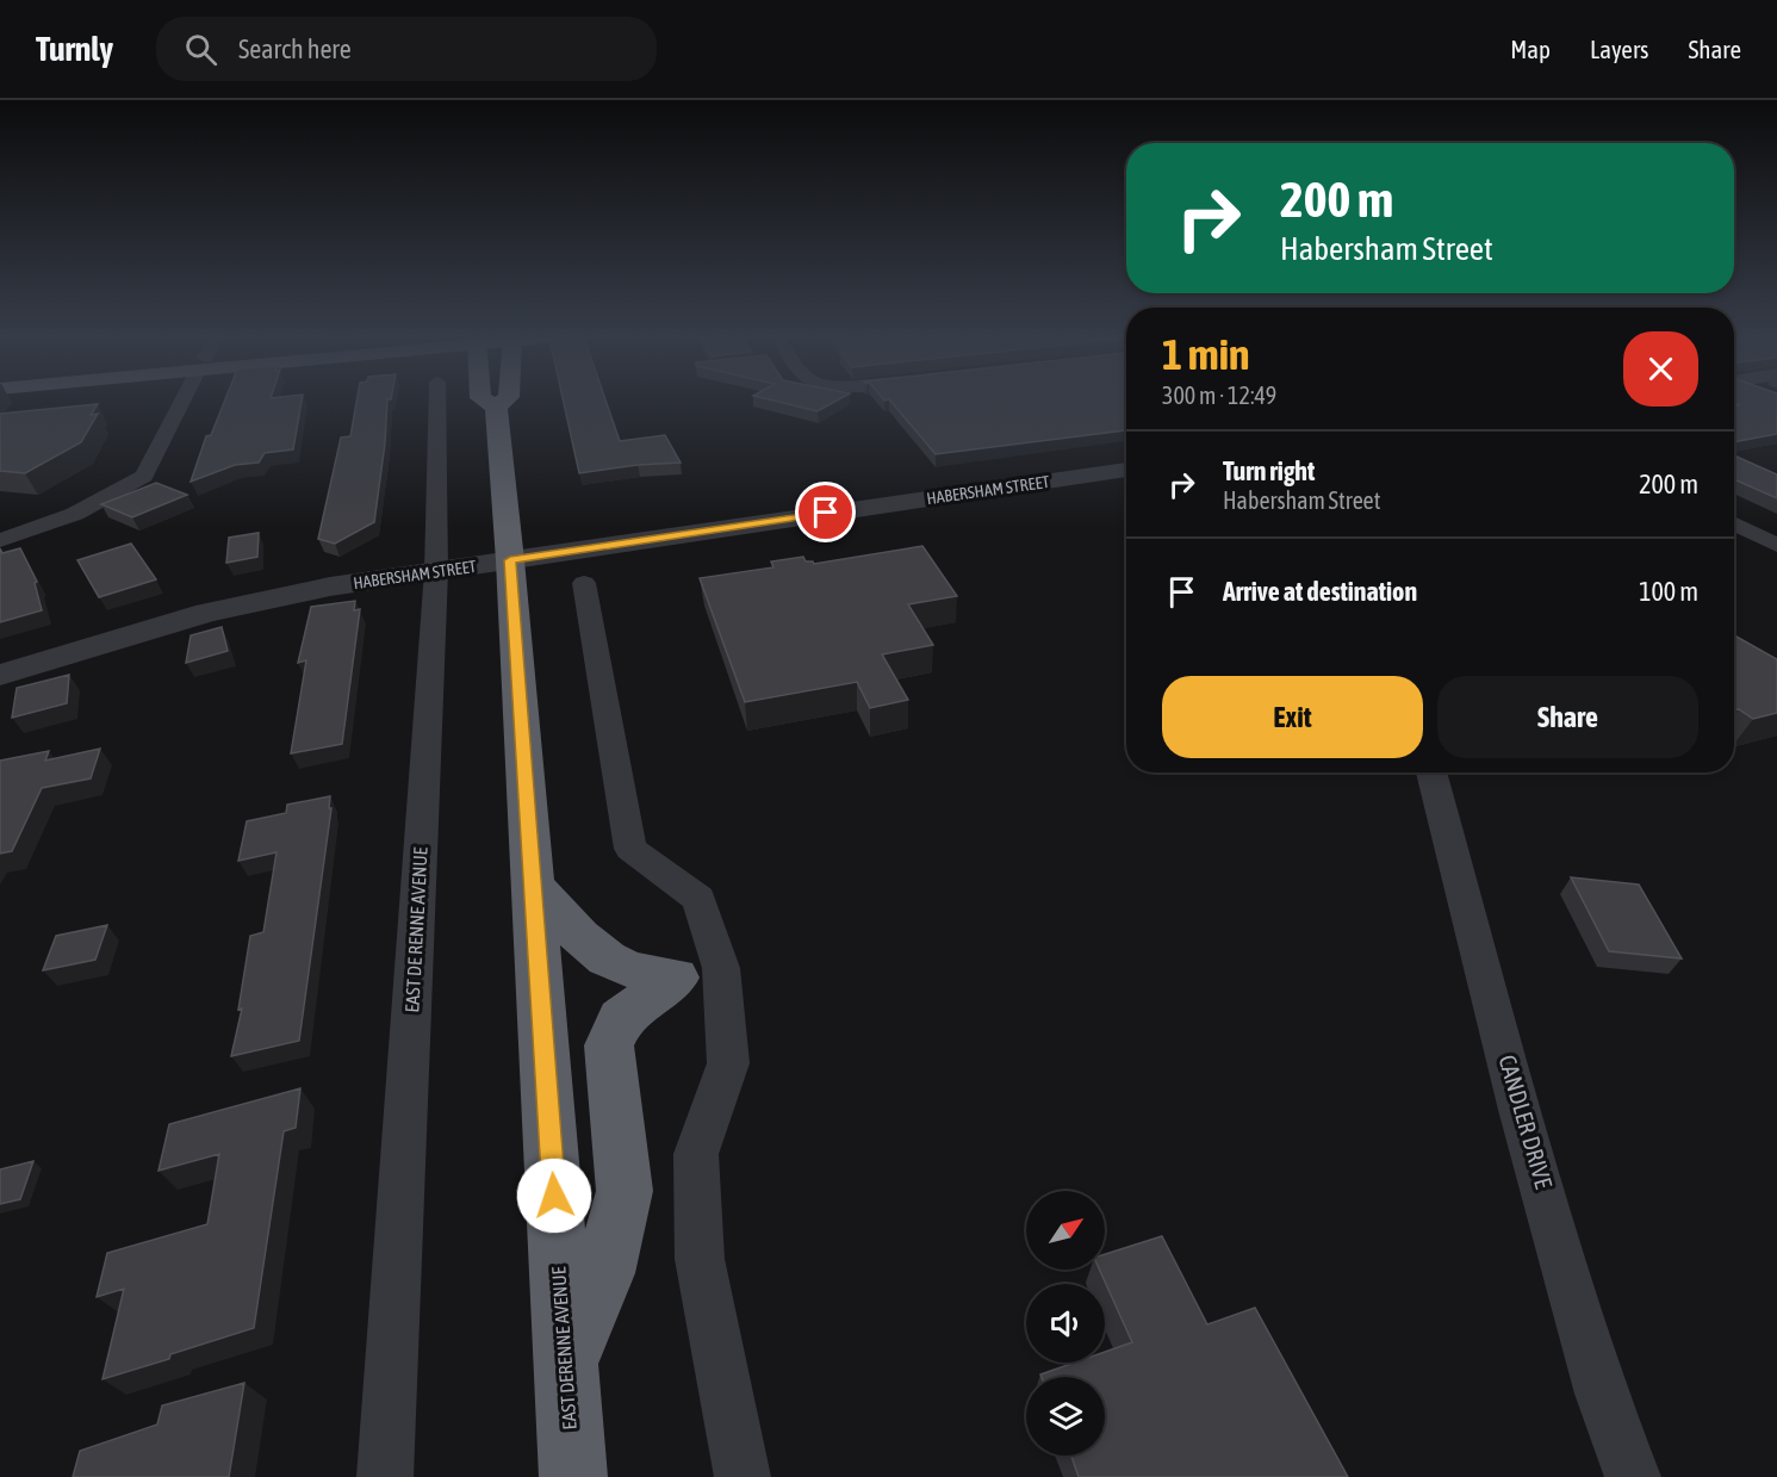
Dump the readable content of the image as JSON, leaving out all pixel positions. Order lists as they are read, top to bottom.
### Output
{
  "streets": {
    "highway": ["EAST DERENNE AVENUE"],
    "street": ["HABERSHAM STREET", "EAST DE RENNE AVENUE", "CANDLER DRIVE"]
  },
  "crossings": [
    ["HABERSHAM STREET", "EAST DE RENNE AVENUE"],
    ["HABERSHAM STREET", "EAST DERENNE AVENUE"]
  ],
  "north": "top right",
  "page": {
    "header": "Turnly",
    "search": "Search here",
    "nav": ["Map", "Layers", "Share"],
    "turn": ["200 m", "Habersham Street"],
    "heading": ["1 min", "300 m · 12:49"],
    "list": [
      {
        "name": "Turn right",
        "note": "Habersham Street",
        "value": "200 m"
      },
      {
        "name": "Arrive at destination",
        "value": "100 m"
      }
    ],
    "buttons": ["Exit", "Share"]
  }
}
